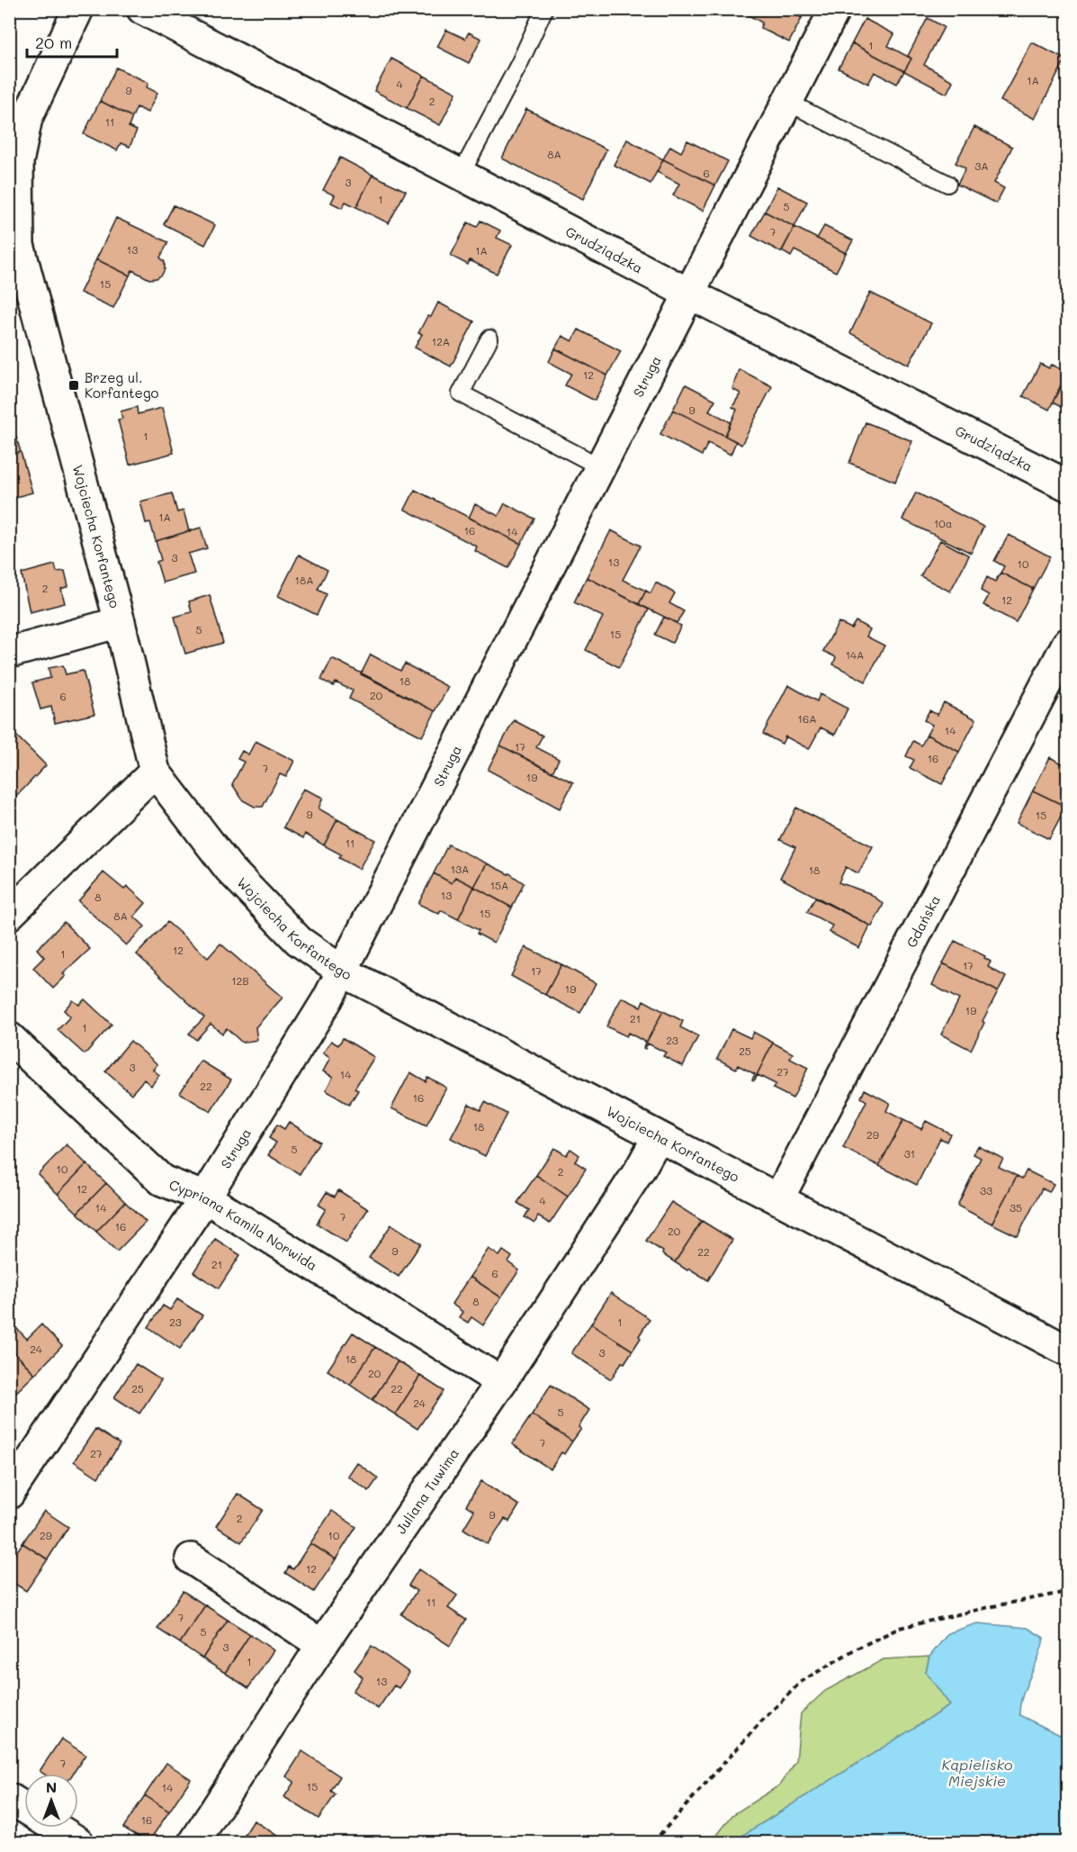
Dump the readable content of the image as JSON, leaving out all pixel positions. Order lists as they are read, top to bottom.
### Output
{
  "streets": {
    "street": [
      "Grudziądzka",
      "Struga",
      "Wojciecha Korfantego",
      "Gdańska",
      "Cypriana Kamila Norwida",
      "Juliana Tuwima"
    ]
  },
  "crossings": [
    ["Grudziądzka", "Struga"],
    ["Struga", "Wojciecha Korfantego"],
    ["Struga", "Cypriana Kamila Norwida"],
    ["Wojciecha Korfantego", "Gdańska"],
    ["Wojciecha Korfantego", "Juliana Tuwima"],
    ["Cypriana Kamila Norwida", "Juliana Tuwima"]
  ],
  "water": ["Kąpielisko Miejskie"],
  "places": {
    "transit": ["Brzeg ul. Korfantego"]
  },
  "house_numbers": [
    "1",
    "1A",
    "4",
    "9",
    "2",
    "11",
    "8A",
    "3A",
    "6",
    "3",
    "1",
    "5",
    "7",
    "13",
    "1A",
    "15",
    "12A",
    "12",
    "9",
    "1",
    "1A",
    "10a",
    "16",
    "14",
    "3",
    "13",
    "10",
    "18A",
    "2",
    "12",
    "5",
    "15",
    "14A",
    "18",
    "20",
    "6",
    "16A",
    "14",
    "17",
    "16",
    "7",
    "19",
    "9",
    "15",
    "11",
    "13A",
    "18",
    "15A",
    "13",
    "8",
    "15",
    "8A",
    "12",
    "1",
    "17",
    "17",
    "12B",
    "19",
    "19",
    "21",
    "1",
    "23",
    "25",
    "3",
    "27",
    "14",
    "22",
    "16",
    "18",
    "29",
    "5",
    "31",
    "10",
    "2",
    "12",
    "33",
    "4",
    "14",
    "35",
    "7",
    "16",
    "20",
    "9",
    "22",
    "21",
    "6",
    "8",
    "23",
    "1",
    "24",
    "3",
    "18",
    "20",
    "25",
    "22",
    "24",
    "5",
    "7",
    "27",
    "9",
    "2",
    "29",
    "10",
    "12",
    "11",
    "7",
    "5",
    "3",
    "1",
    "13",
    "7",
    "15",
    "14",
    "16"
  ],
  "scale_bar": "20 m",
  "north": "top"
}
